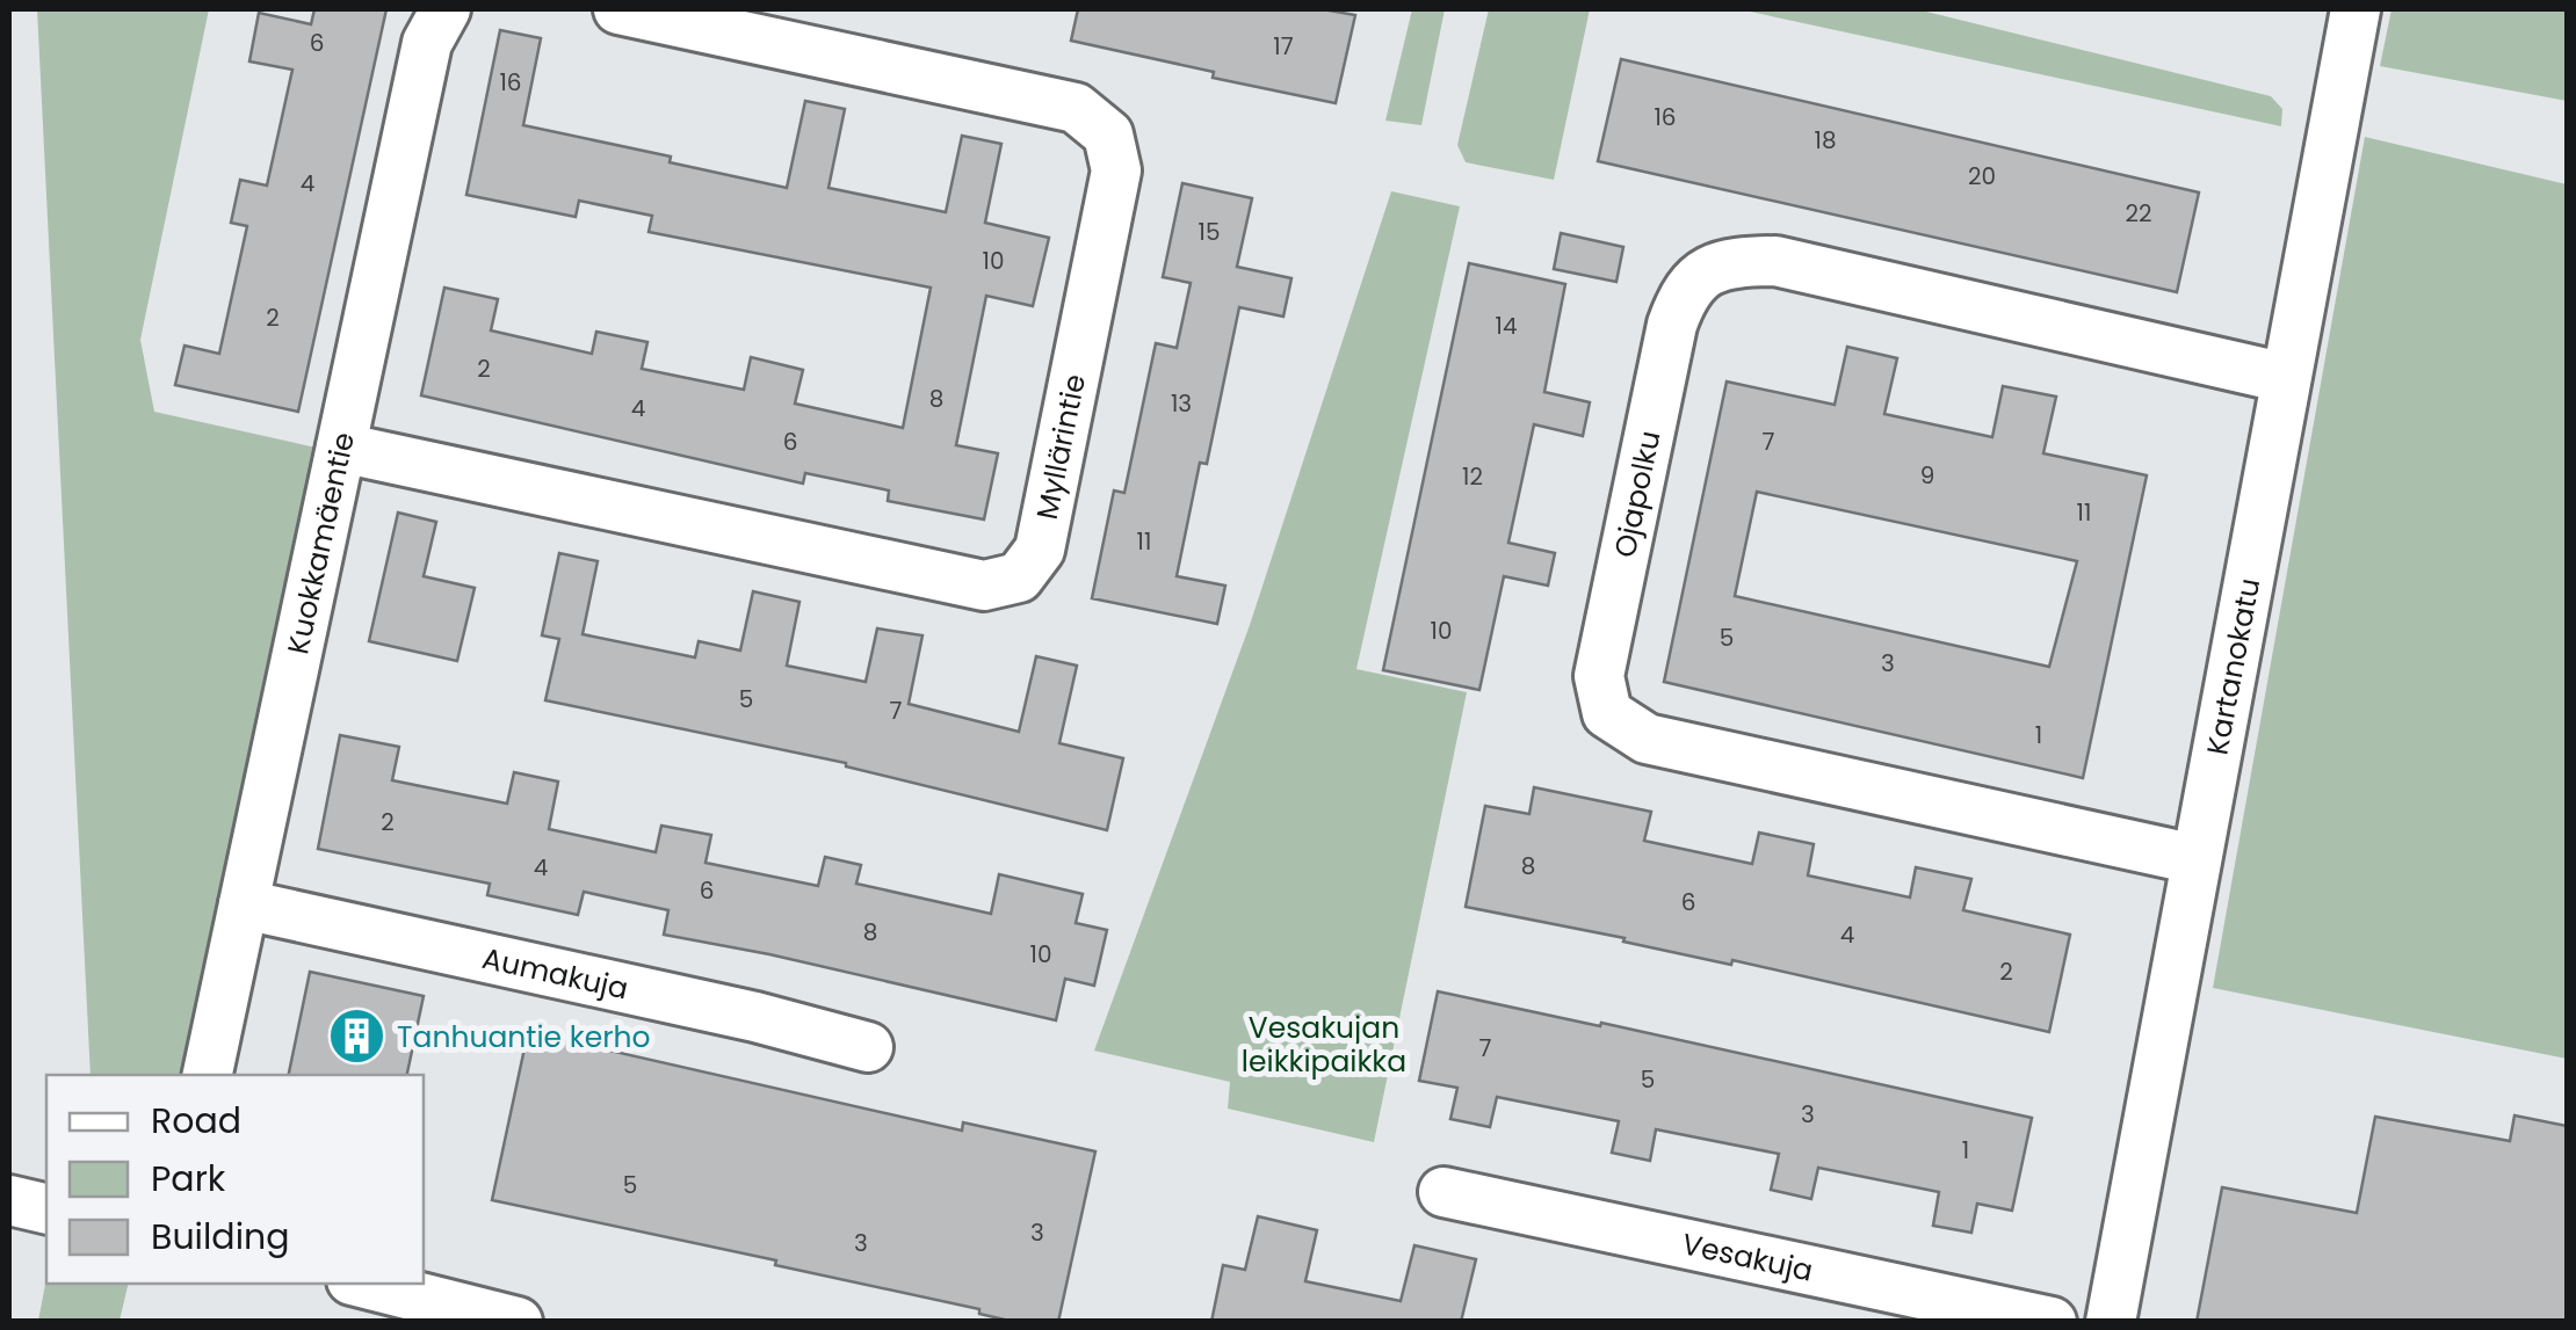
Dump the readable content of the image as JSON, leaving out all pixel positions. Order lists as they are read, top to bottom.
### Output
{
  "streets": {
    "street": [
      "Myllärintie",
      "Ojapolku",
      "Kuokkamäentie",
      "Kartanokatu",
      "Aumakuja",
      "Vesakuja"
    ]
  },
  "crossings": [
    ["Myllärintie", "Kuokkamäentie"],
    ["Ojapolku", "Kartanokatu"],
    ["Kuokkamäentie", "Aumakuja"]
  ],
  "parks": ["Vesakujan leikkipaikka"],
  "places": {
    "building": ["Tanhuantie kerho"]
  },
  "house_numbers": [
    "6",
    "17",
    "16",
    "16",
    "18",
    "20",
    "4",
    "22",
    "15",
    "10",
    "2",
    "14",
    "2",
    "8",
    "13",
    "4",
    "6",
    "7",
    "9",
    "12",
    "11",
    "11",
    "10",
    "5",
    "3",
    "5",
    "7",
    "1",
    "2",
    "8",
    "4",
    "6",
    "6",
    "8",
    "4",
    "10",
    "2",
    "7",
    "5",
    "3",
    "1",
    "5",
    "3",
    "3"
  ],
  "legend": ["Road", "Park", "Building"]
}
